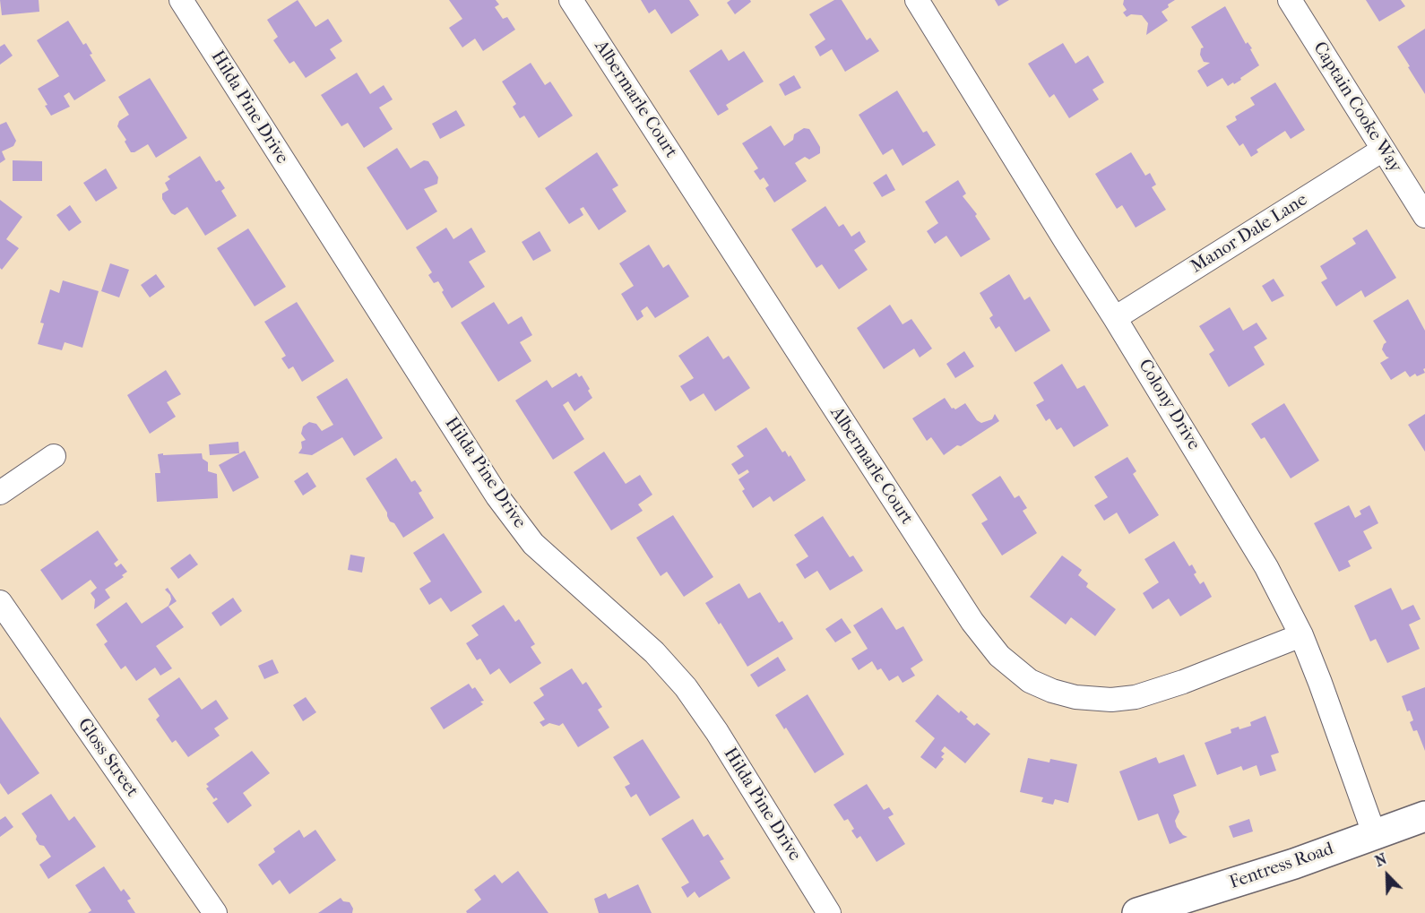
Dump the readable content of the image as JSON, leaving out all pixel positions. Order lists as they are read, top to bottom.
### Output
{
  "streets": {
    "street": [
      "Albermarle Court",
      "Hilda Pine Drive",
      "Captain Cooke Way",
      "Manor Dale Lane",
      "Colony Drive",
      "Gloss Street",
      "Fentress Road"
    ]
  },
  "crossings": [
    ["Albermarle Court", "Colony Drive"],
    ["Captain Cooke Way", "Manor Dale Lane"],
    ["Manor Dale Lane", "Colony Drive"],
    ["Colony Drive", "Fentress Road"]
  ],
  "north": "top left"
}
